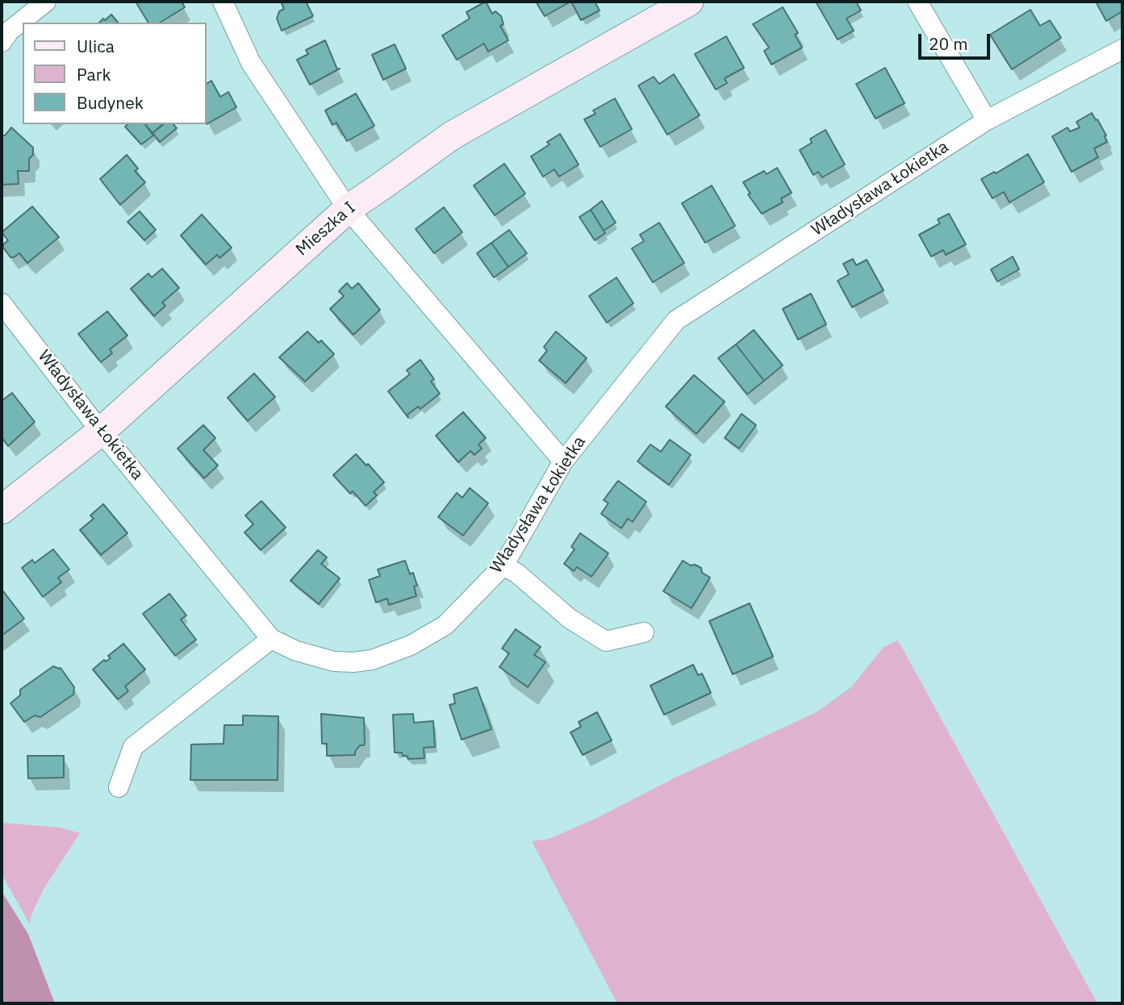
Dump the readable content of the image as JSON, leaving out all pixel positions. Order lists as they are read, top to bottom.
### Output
{
  "streets": {
    "street": ["Władysława Łokietka", "Mieszka I"]
  },
  "crossings": [
    ["Władysława Łokietka", "Mieszka I"]
  ],
  "legend": ["Ulica", "Park", "Budynek"],
  "scale_bar": "20 m"
}
